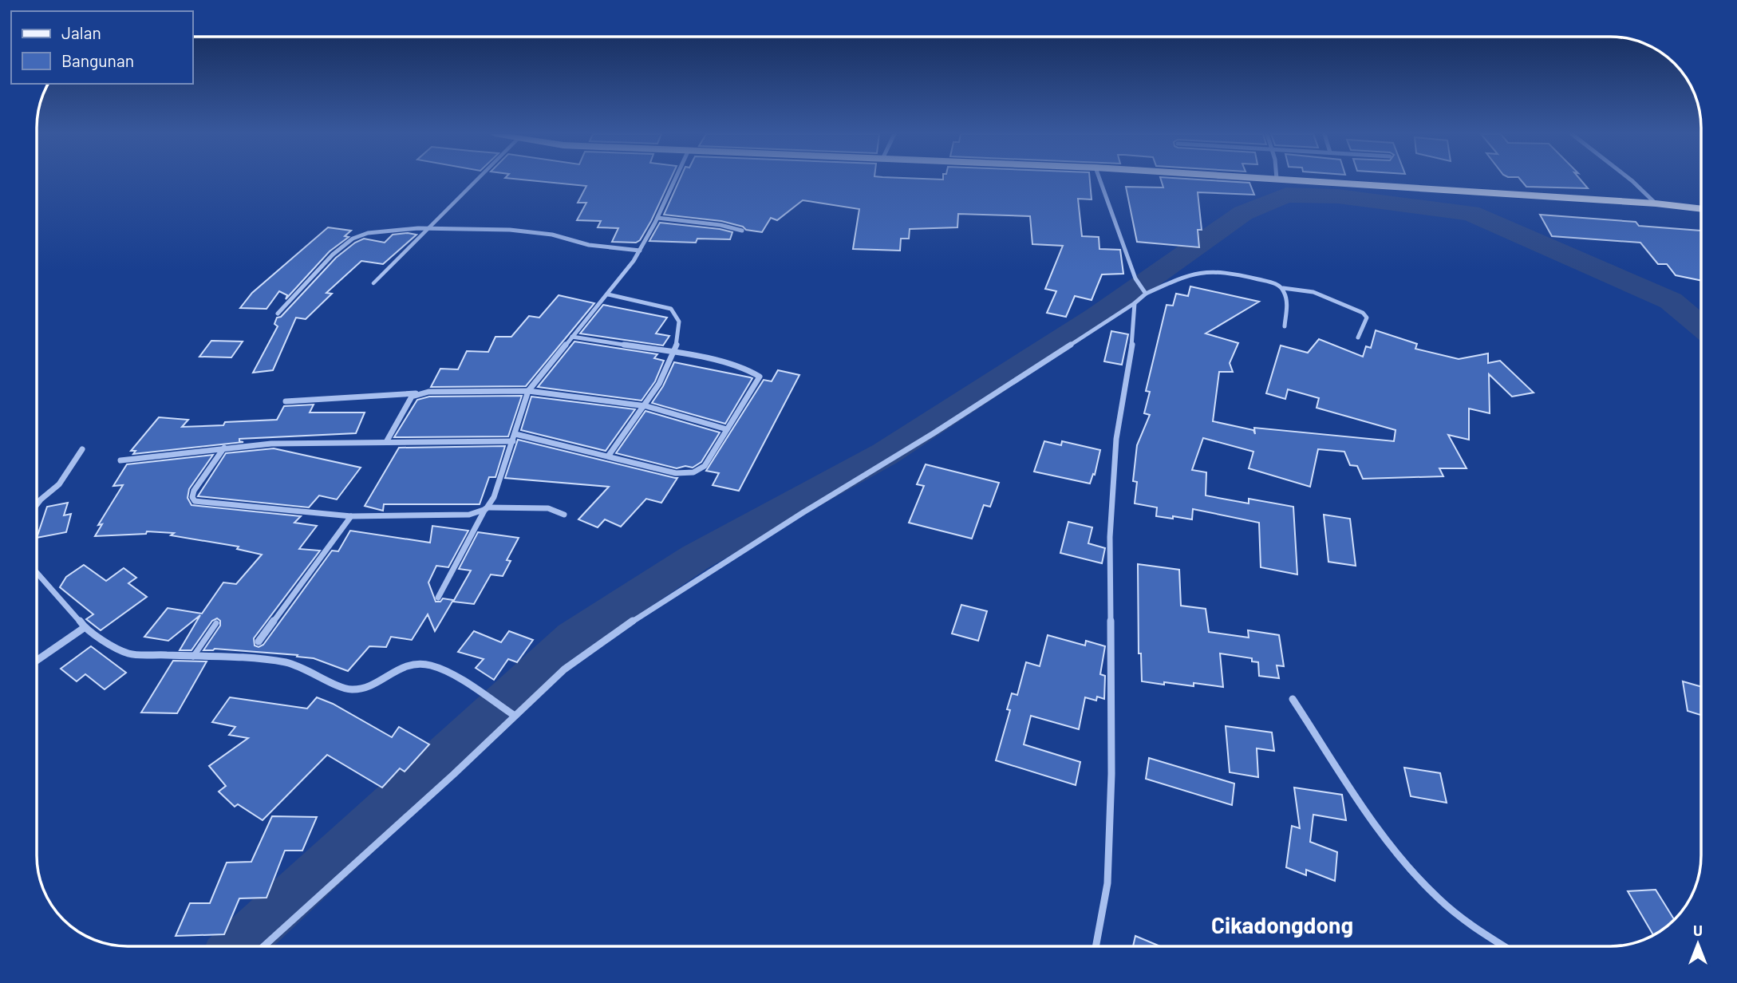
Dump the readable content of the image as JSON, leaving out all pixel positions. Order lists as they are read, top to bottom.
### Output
{
  "districts": ["Cikadongdong"],
  "legend": ["Jalan", "Bangunan"],
  "north": "top"
}
